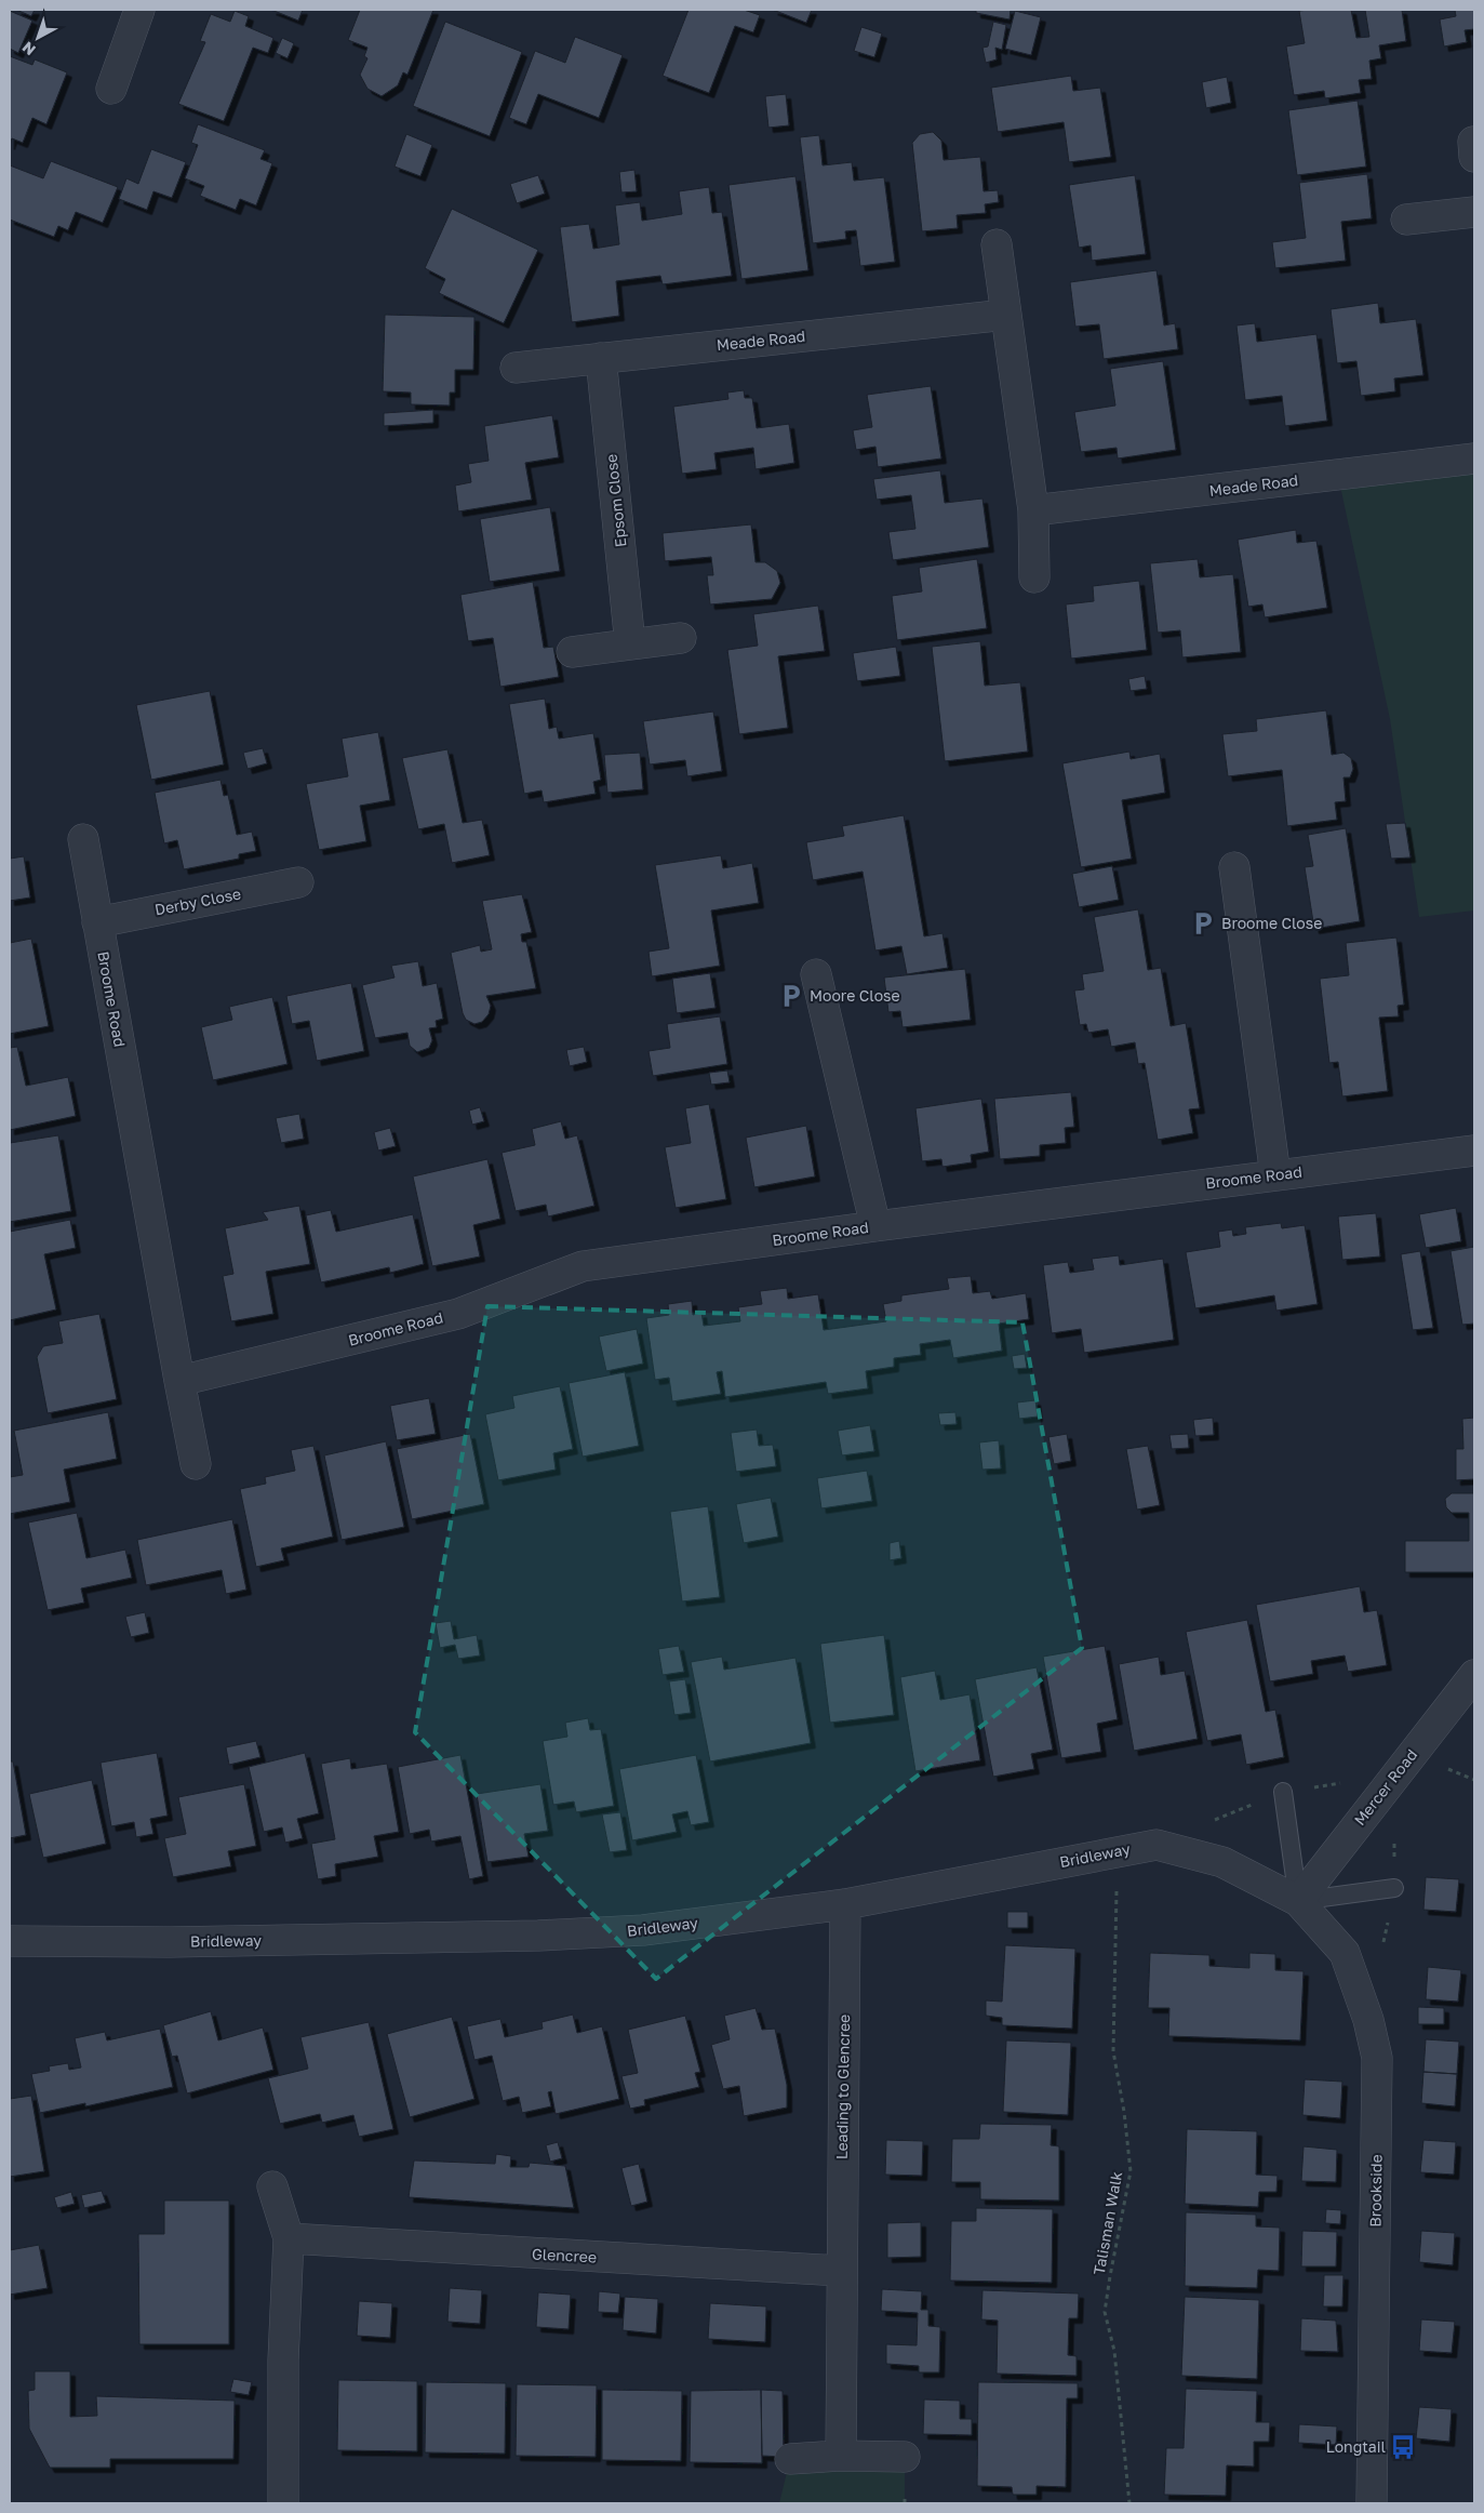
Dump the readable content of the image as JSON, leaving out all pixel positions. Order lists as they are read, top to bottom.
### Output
{
  "streets": {
    "street": [
      "Meade Road",
      "Epsom Close",
      "Derby Close",
      "Broome Road",
      "Mercer Road",
      "Bridleway",
      "Leading to Glencree",
      "Brookside",
      "Glencree"
    ],
    "path": ["Talisman Walk"]
  },
  "crossings": [
    ["Meade Road", "Epsom Close"],
    ["Derby Close", "Broome Road"],
    ["Mercer Road", "Bridleway"],
    ["Mercer Road", "Brookside"],
    ["Bridleway", "Leading to Glencree"],
    ["Bridleway", "Brookside"],
    ["Bridleway", "Talisman Walk"],
    ["Leading to Glencree", "Glencree"]
  ],
  "places": {
    "parking": ["Broome Close", "Moore Close"],
    "bus stop": ["Longtail"]
  },
  "north": "bottom left"
}
